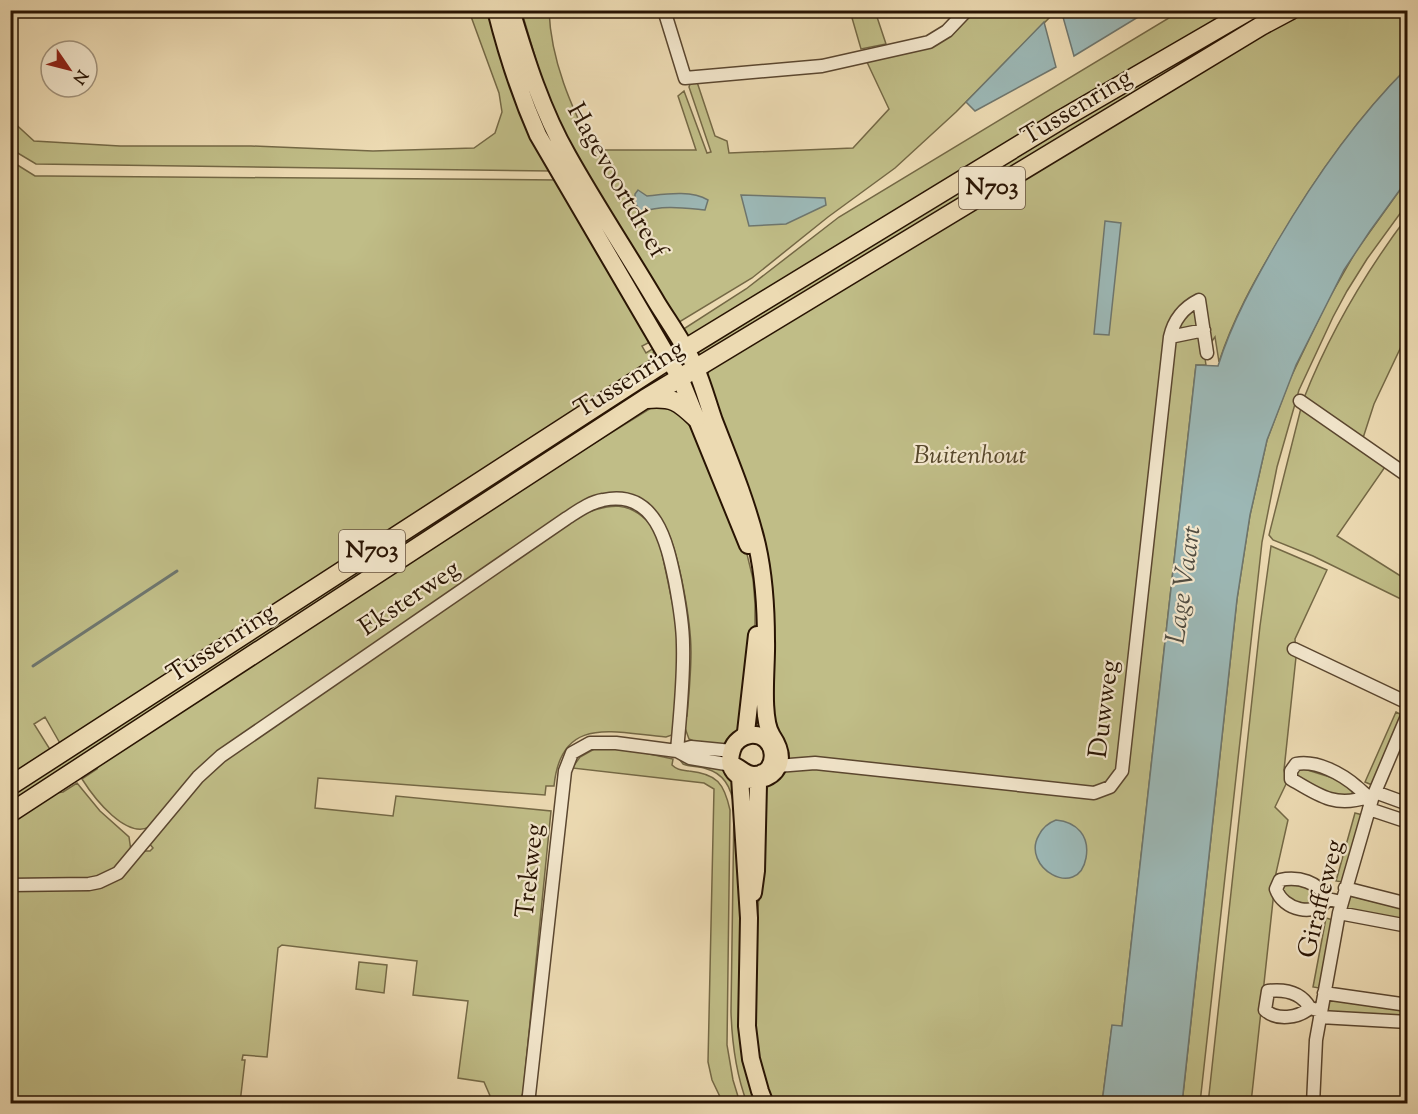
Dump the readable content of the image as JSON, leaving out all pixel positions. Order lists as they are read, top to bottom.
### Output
{
  "streets": {
    "highway": ["Tussenring", "N703"],
    "main road": ["Hagevoortdreef"],
    "street": [
      "Eksterweg",
      "Duwweg",
      "Trekweg",
      "Giraffeweg"
    ]
  },
  "crossings": [
    ["Tussenring", "Hagevoortdreef"],
    ["Eksterweg", "Trekweg"]
  ],
  "water": ["Lage Vaart"],
  "parks": ["Buitenhout"],
  "north": "bottom right"
}
